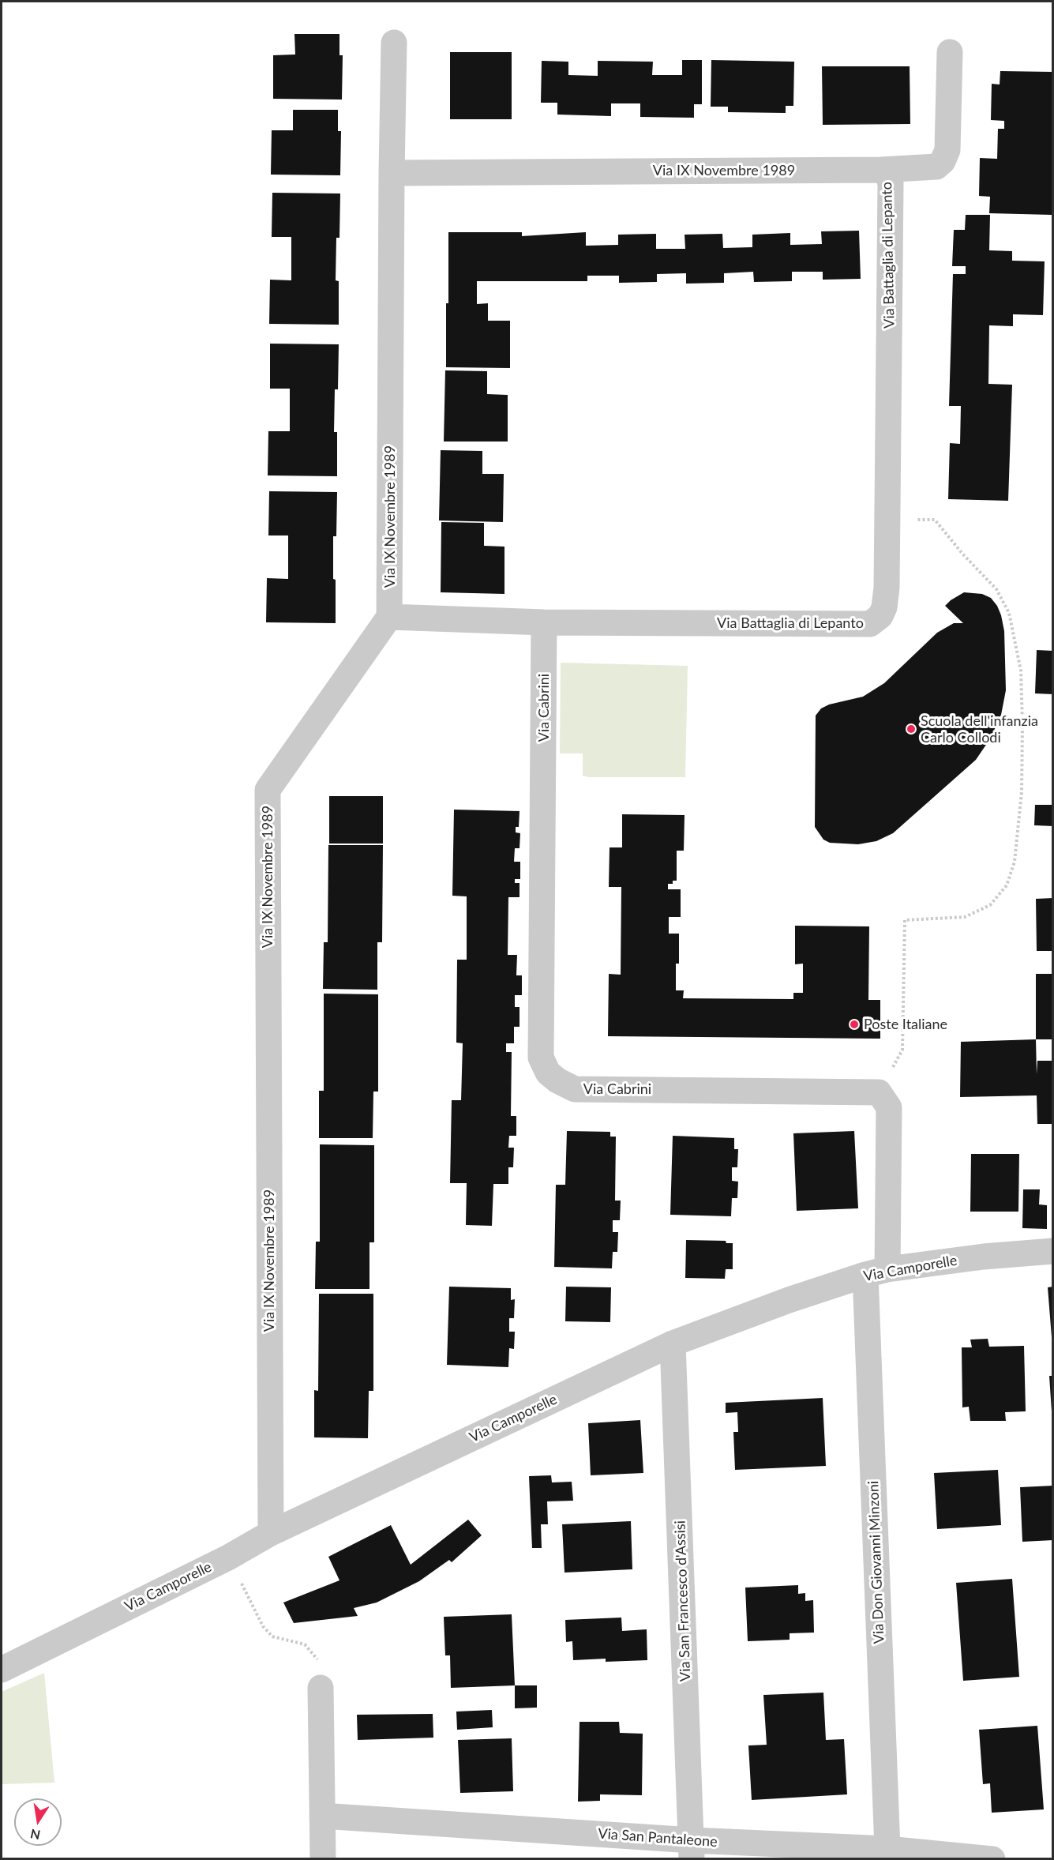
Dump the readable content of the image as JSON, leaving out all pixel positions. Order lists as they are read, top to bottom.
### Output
{
  "streets": {
    "street": [
      "Via IX Novembre 1989",
      "Via Battaglia di Lepanto",
      "Via Cabrini",
      "Via Camporelle",
      "Via Don Giovanni Minzoni",
      "Via San Francesco d'Assisi",
      "Via San Pantaleone"
    ]
  },
  "crossings": [
    ["Via IX Novembre 1989", "Via Battaglia di Lepanto"],
    ["Via IX Novembre 1989", "Via Camporelle"],
    ["Via Battaglia di Lepanto", "Via Cabrini"],
    ["Via Camporelle", "Via Don Giovanni Minzoni"],
    ["Via Camporelle", "Via San Francesco d'Assisi"],
    ["Via Don Giovanni Minzoni", "Via San Pantaleone"],
    ["Via San Francesco d'Assisi", "Via San Pantaleone"]
  ],
  "places": ["Scuola dell'infanzia Carlo Collodi", "Poste Italiane"],
  "north": "bottom"
}
